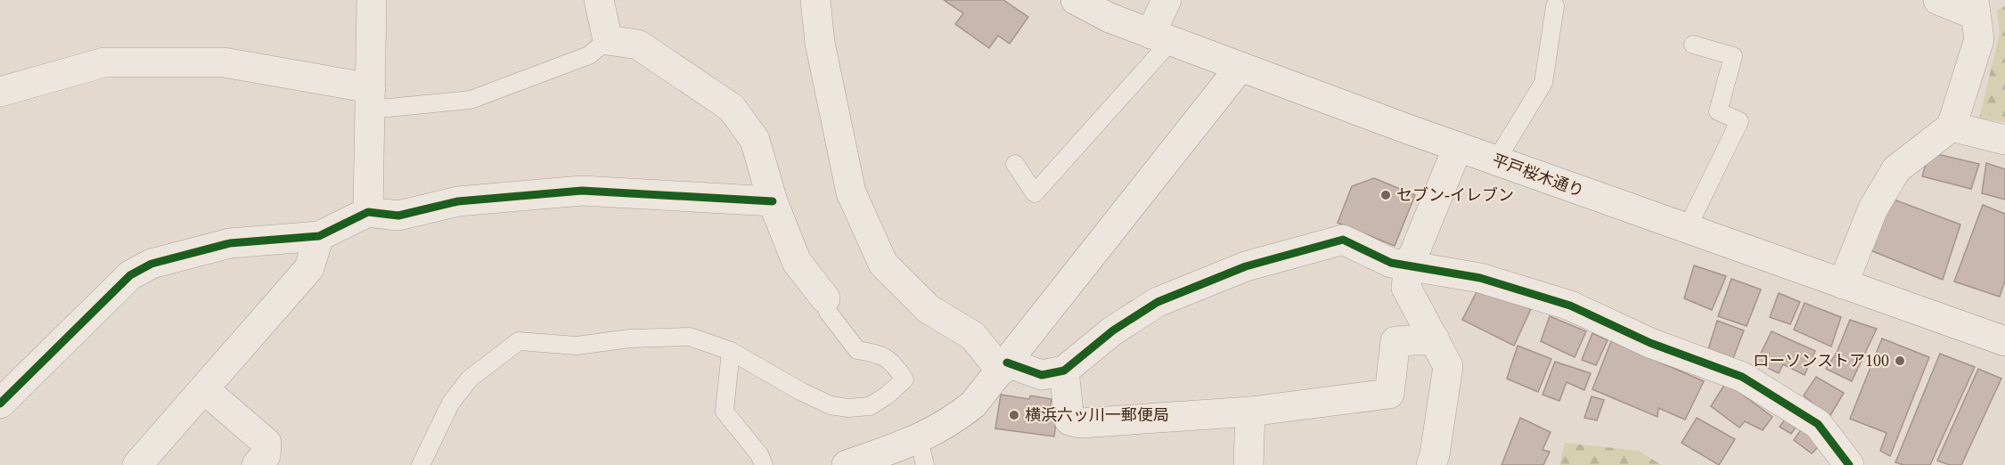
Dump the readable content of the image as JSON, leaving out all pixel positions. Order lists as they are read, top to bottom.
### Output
{
  "streets": {
    "street": ["平戸桜木通り"]
  },
  "places": ["セブン-イレブン", "ローソンストア100", "横浜六ッ川一郵便局"]
}
